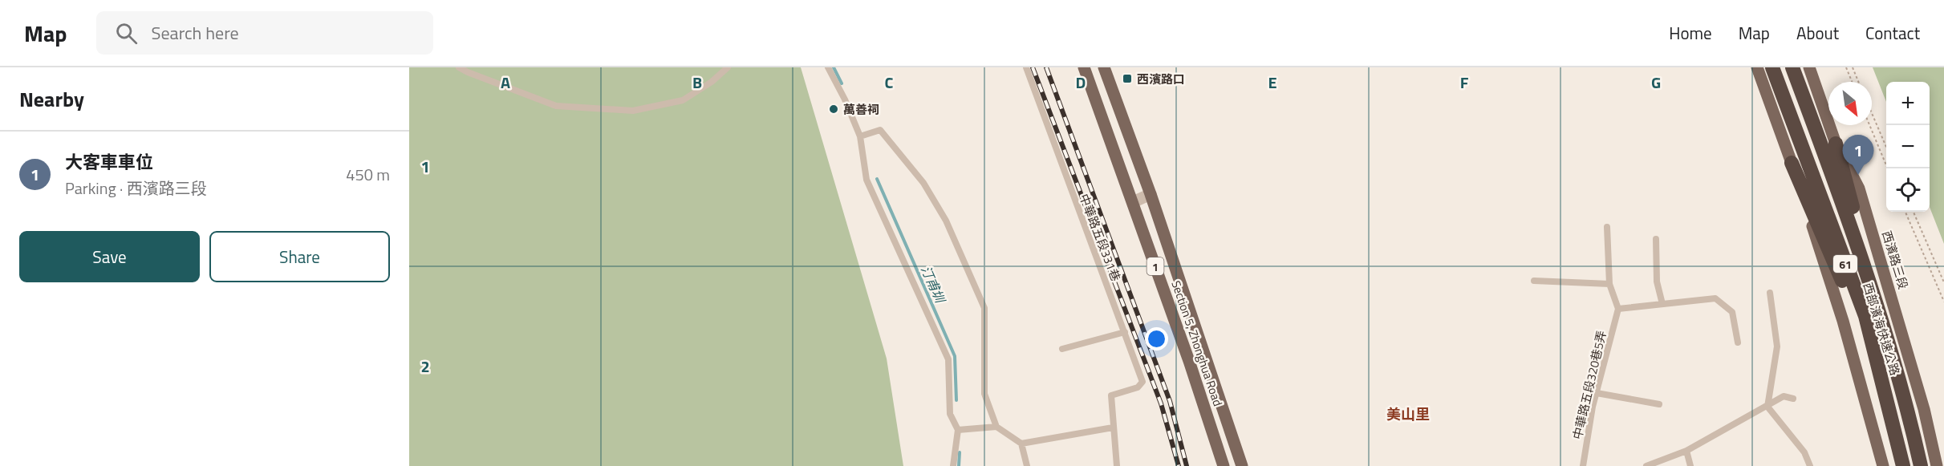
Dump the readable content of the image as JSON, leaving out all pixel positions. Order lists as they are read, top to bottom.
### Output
{
  "streets": {
    "highway": ["61", "西部濱海快速公路"],
    "main road": ["西濱路三段", "1", "Section 5, Zhonghua Road"],
    "lane": ["中華路五段331巷", "中華路五段320巷5弄"]
  },
  "districts": ["美山里"],
  "water": ["汀甫圳"],
  "places": {
    "transit": ["西濱路口"],
    "other": ["萬善祠"]
  },
  "north": "bottom right",
  "page": {
    "header": "Map",
    "search": "Search here",
    "nav": [
      "Home",
      "Map",
      "About",
      "Contact"
    ],
    "heading": "Nearby",
    "map_buttons": ["+", "−"],
    "list": [
      {
        "mark": "1",
        "name": "大客車車位",
        "note": "Parking · 西濱路三段",
        "value": "450 m"
      }
    ],
    "pins": "1",
    "buttons": ["Save", "Share"]
  },
  "grid": {
    "columns": [
      "A",
      "B",
      "C",
      "D",
      "E",
      "F",
      "G"
    ],
    "rows": ["1", "2"]
  }
}
